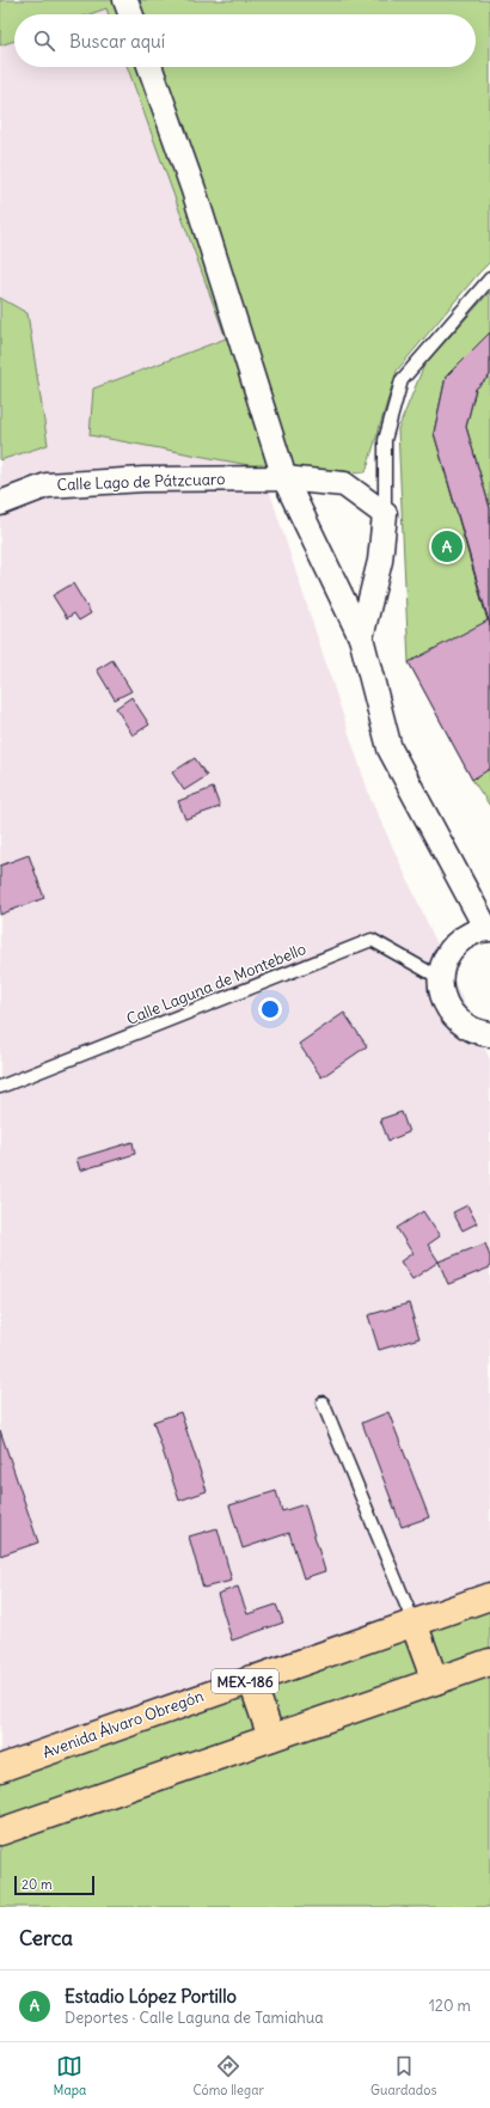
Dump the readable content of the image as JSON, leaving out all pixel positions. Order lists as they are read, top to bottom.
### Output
{
  "streets": {
    "main road": ["MEX-186", "Avenida Álvaro Obregón"],
    "street": ["Calle Lago de Pátzcuaro"],
    "lane": ["Calle Laguna de Montebello"]
  },
  "scale_bar": "20 m",
  "page": {
    "search": "Buscar aquí",
    "pins": "A",
    "scale": "20 m",
    "heading": "Cerca",
    "list": [
      {
        "mark": "A",
        "name": "Estadio López Portillo",
        "note": "Deportes · Calle Laguna de Tamiahua",
        "value": "120 m"
      }
    ],
    "nav": ["Mapa", "Cómo llegar", "Guardados"]
  }
}
